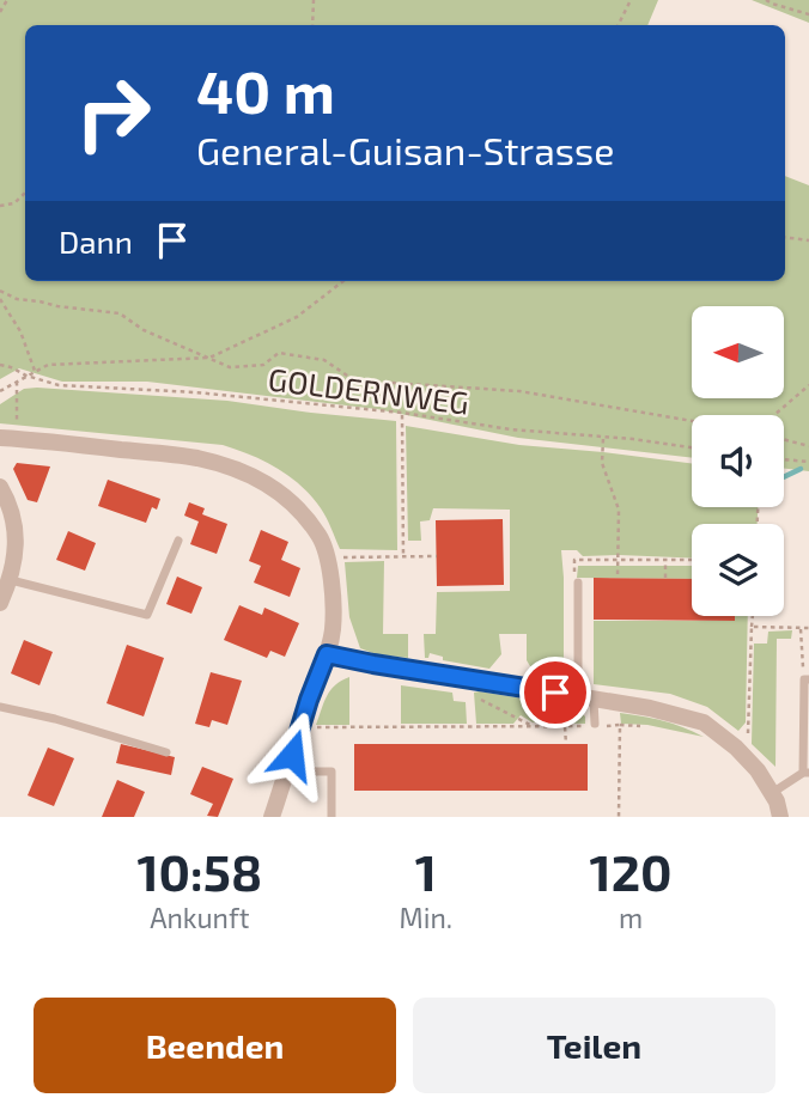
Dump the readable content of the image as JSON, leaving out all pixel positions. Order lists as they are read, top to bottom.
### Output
{
  "streets": {
    "path": ["GOLDERNWEG"]
  },
  "north": "left",
  "page": {
    "turn": ["40 m", "General-Guisan-Strasse"],
    "then": "Dann",
    "eta": [
      "10:58",
      "Ankunft",
      "1",
      "Min.",
      "120",
      "m"
    ],
    "buttons": ["Beenden", "Teilen"]
  }
}
